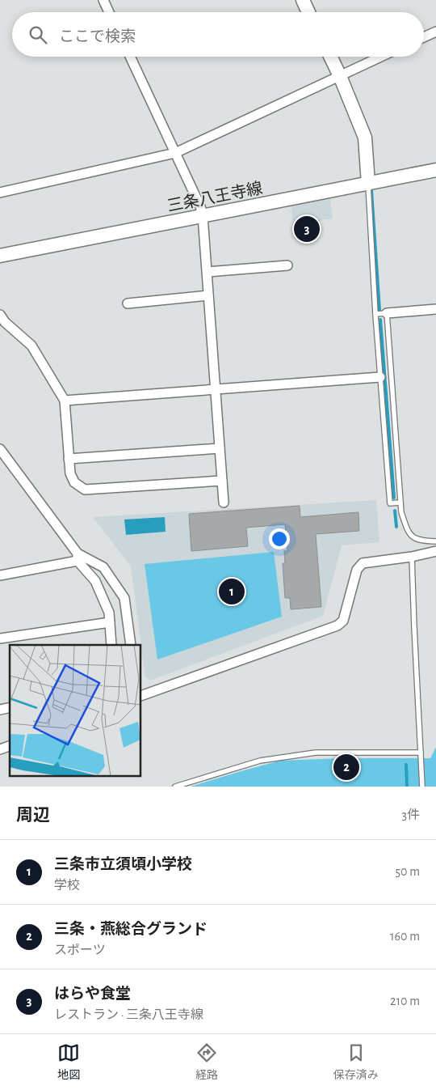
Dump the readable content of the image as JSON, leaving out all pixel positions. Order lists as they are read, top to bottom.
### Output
{
  "streets": {
    "main road": ["三条八王寺線"]
  },
  "page": {
    "search": "ここで検索",
    "pins": ["3", "1", "2"],
    "heading": ["周辺", "3件"],
    "list": [
      {
        "mark": "1",
        "name": "三条市立須頃小学校",
        "note": "学校",
        "value": "50 m"
      },
      {
        "mark": "2",
        "name": "三条・燕総合グランド",
        "note": "スポーツ",
        "value": "160 m"
      },
      {
        "mark": "3",
        "name": "はらや食堂",
        "note": "レストラン · 三条八王寺線",
        "value": "210 m"
      }
    ],
    "nav": ["地図", "経路", "保存済み"]
  }
}
